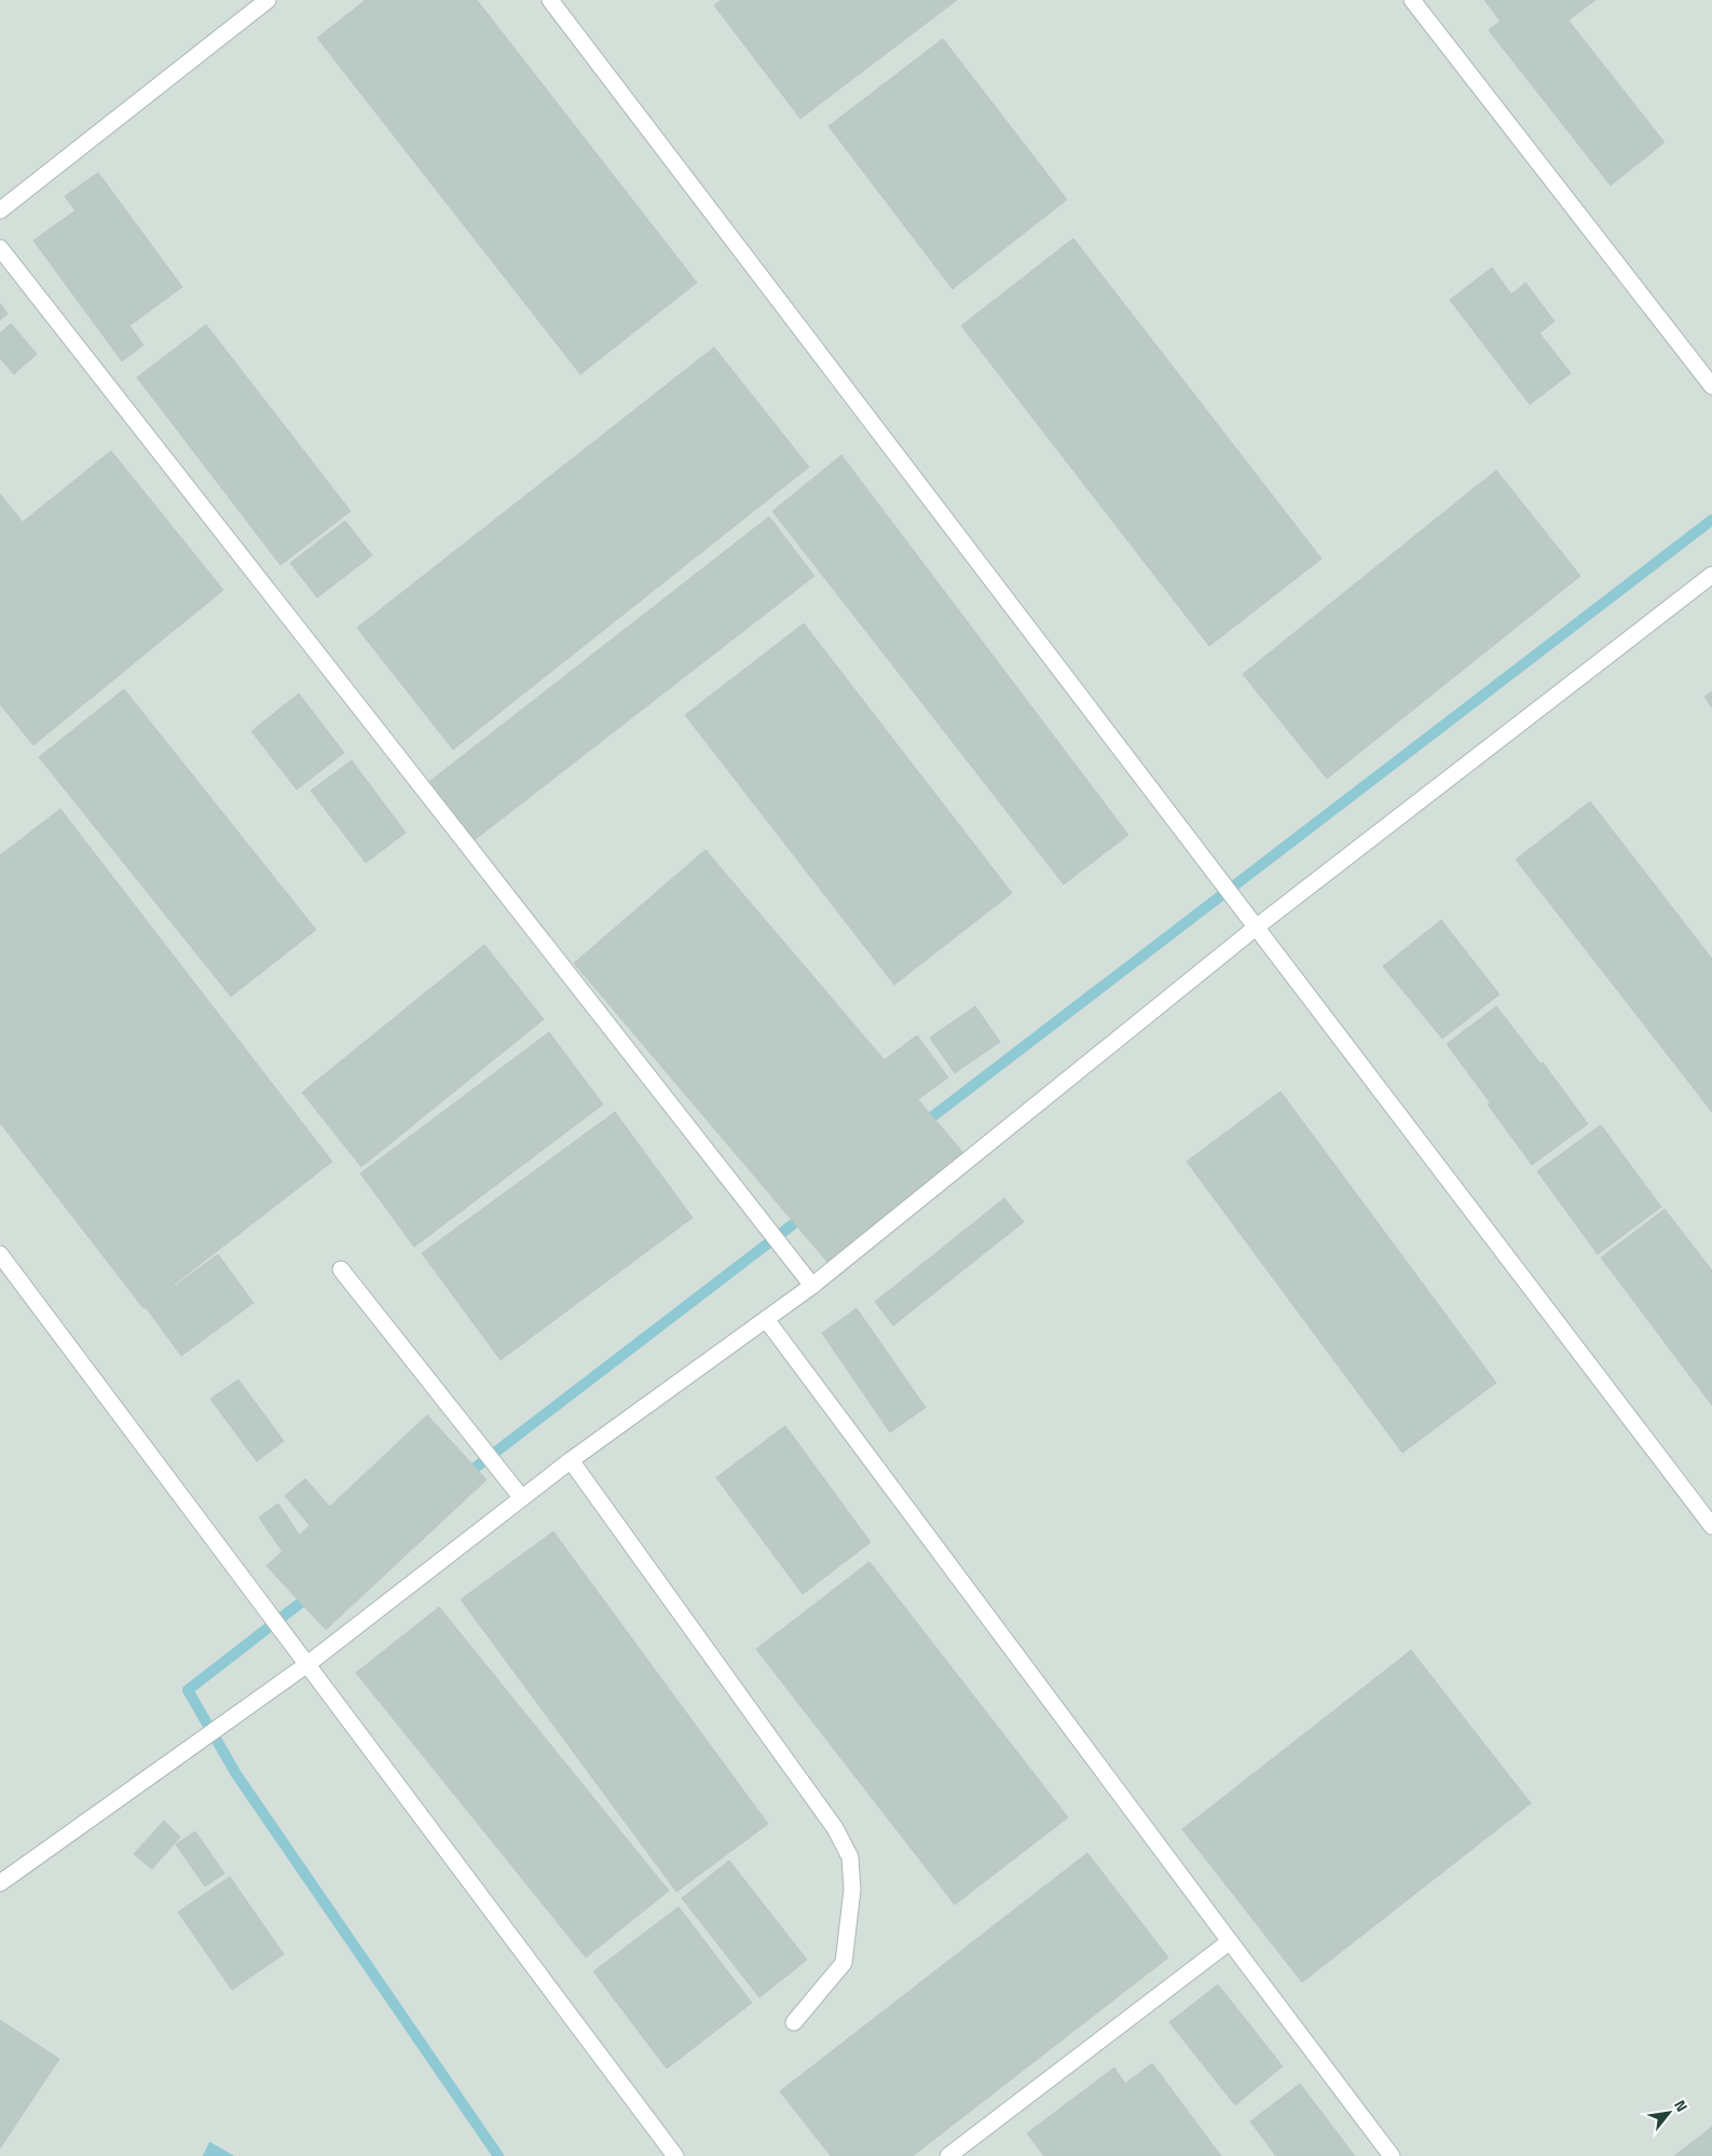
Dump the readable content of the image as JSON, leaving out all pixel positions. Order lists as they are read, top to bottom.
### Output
{
  "north": "top right"
}
